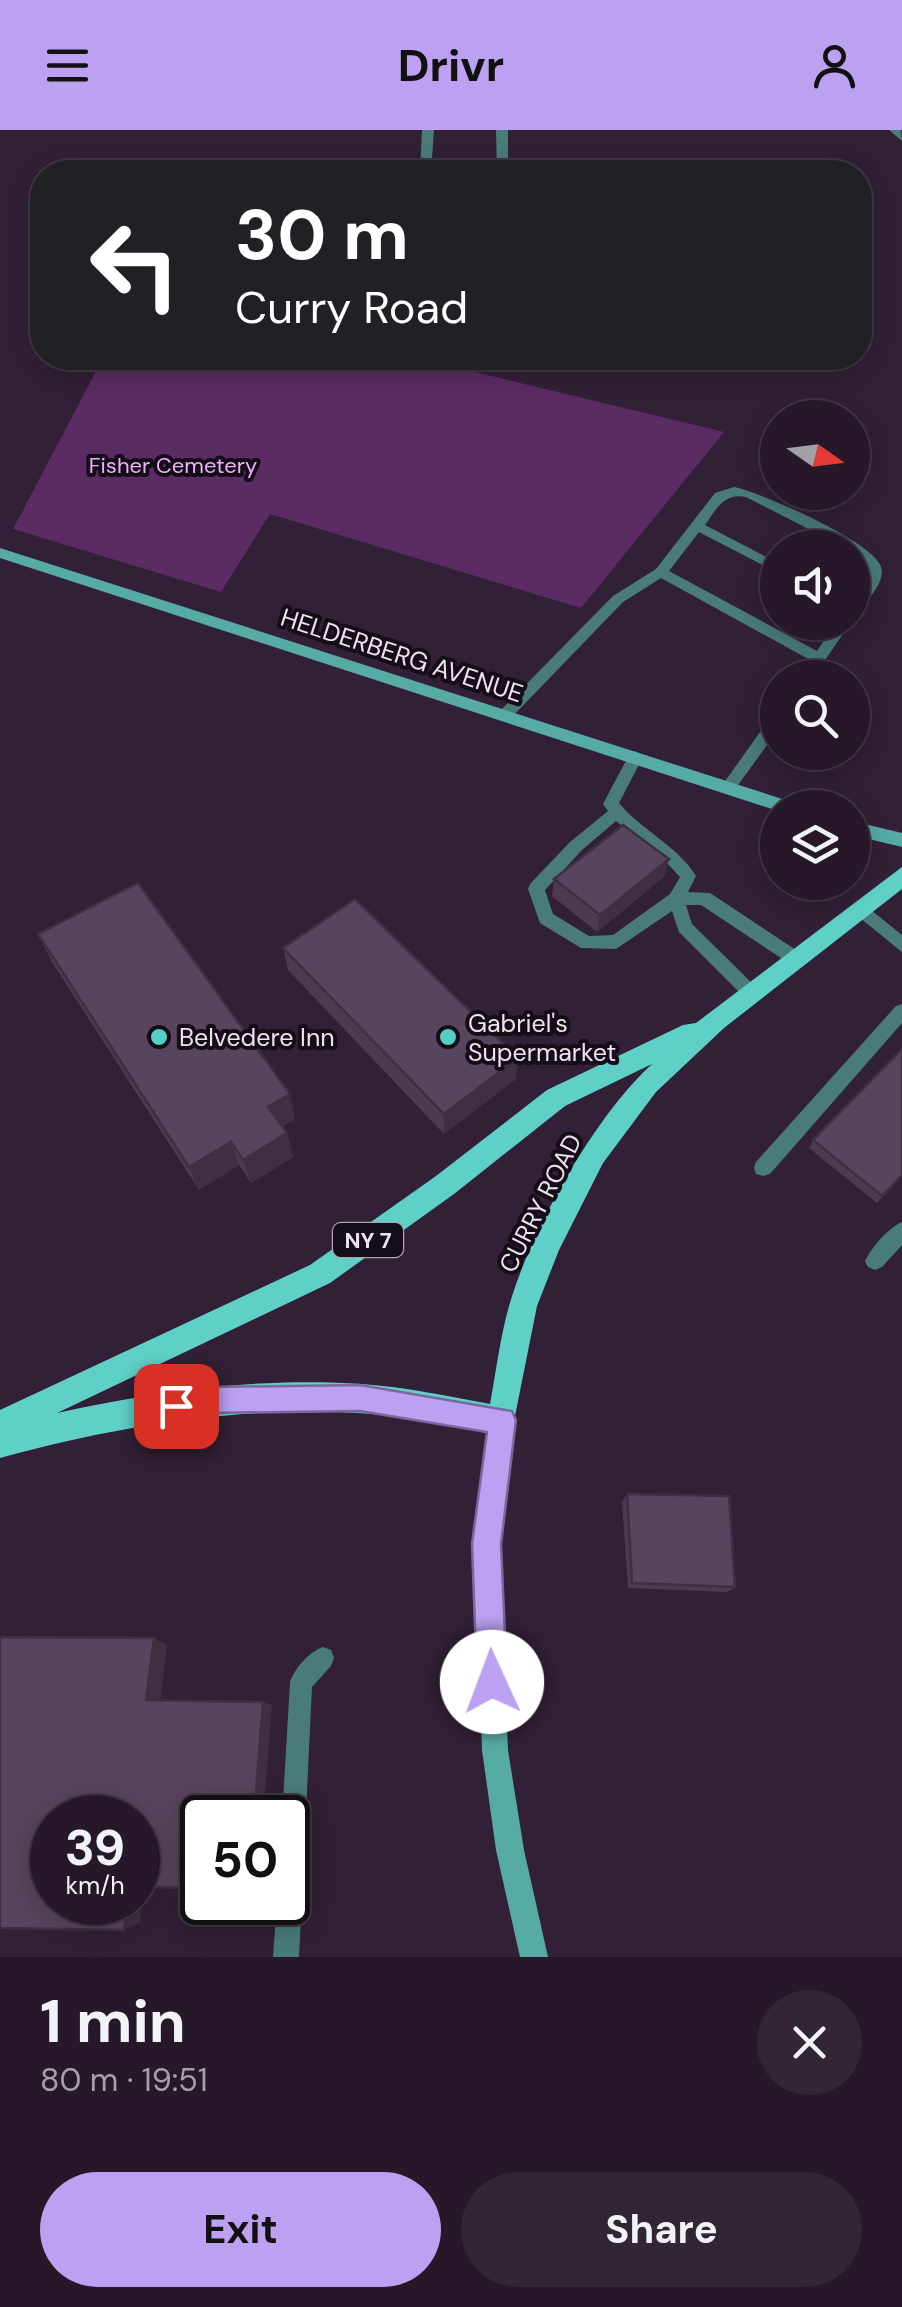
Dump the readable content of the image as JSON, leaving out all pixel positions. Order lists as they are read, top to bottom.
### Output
{
  "streets": {
    "main road": ["CURRY ROAD", "NY 7"],
    "street": ["HELDERBERG AVENUE"]
  },
  "crossings": [
    ["CURRY ROAD", "NY 7"]
  ],
  "parks": ["Fisher Cemetery"],
  "places": ["Belvedere Inn", "Gabriel's Supermarket"],
  "north": "right",
  "page": {
    "header": "Drivr",
    "turn": ["30 m", "Curry Road"],
    "speed": "39 km/h",
    "limit": "50",
    "heading": ["1 min", "80 m · 19:51"],
    "buttons": ["Exit", "Share"]
  }
}
